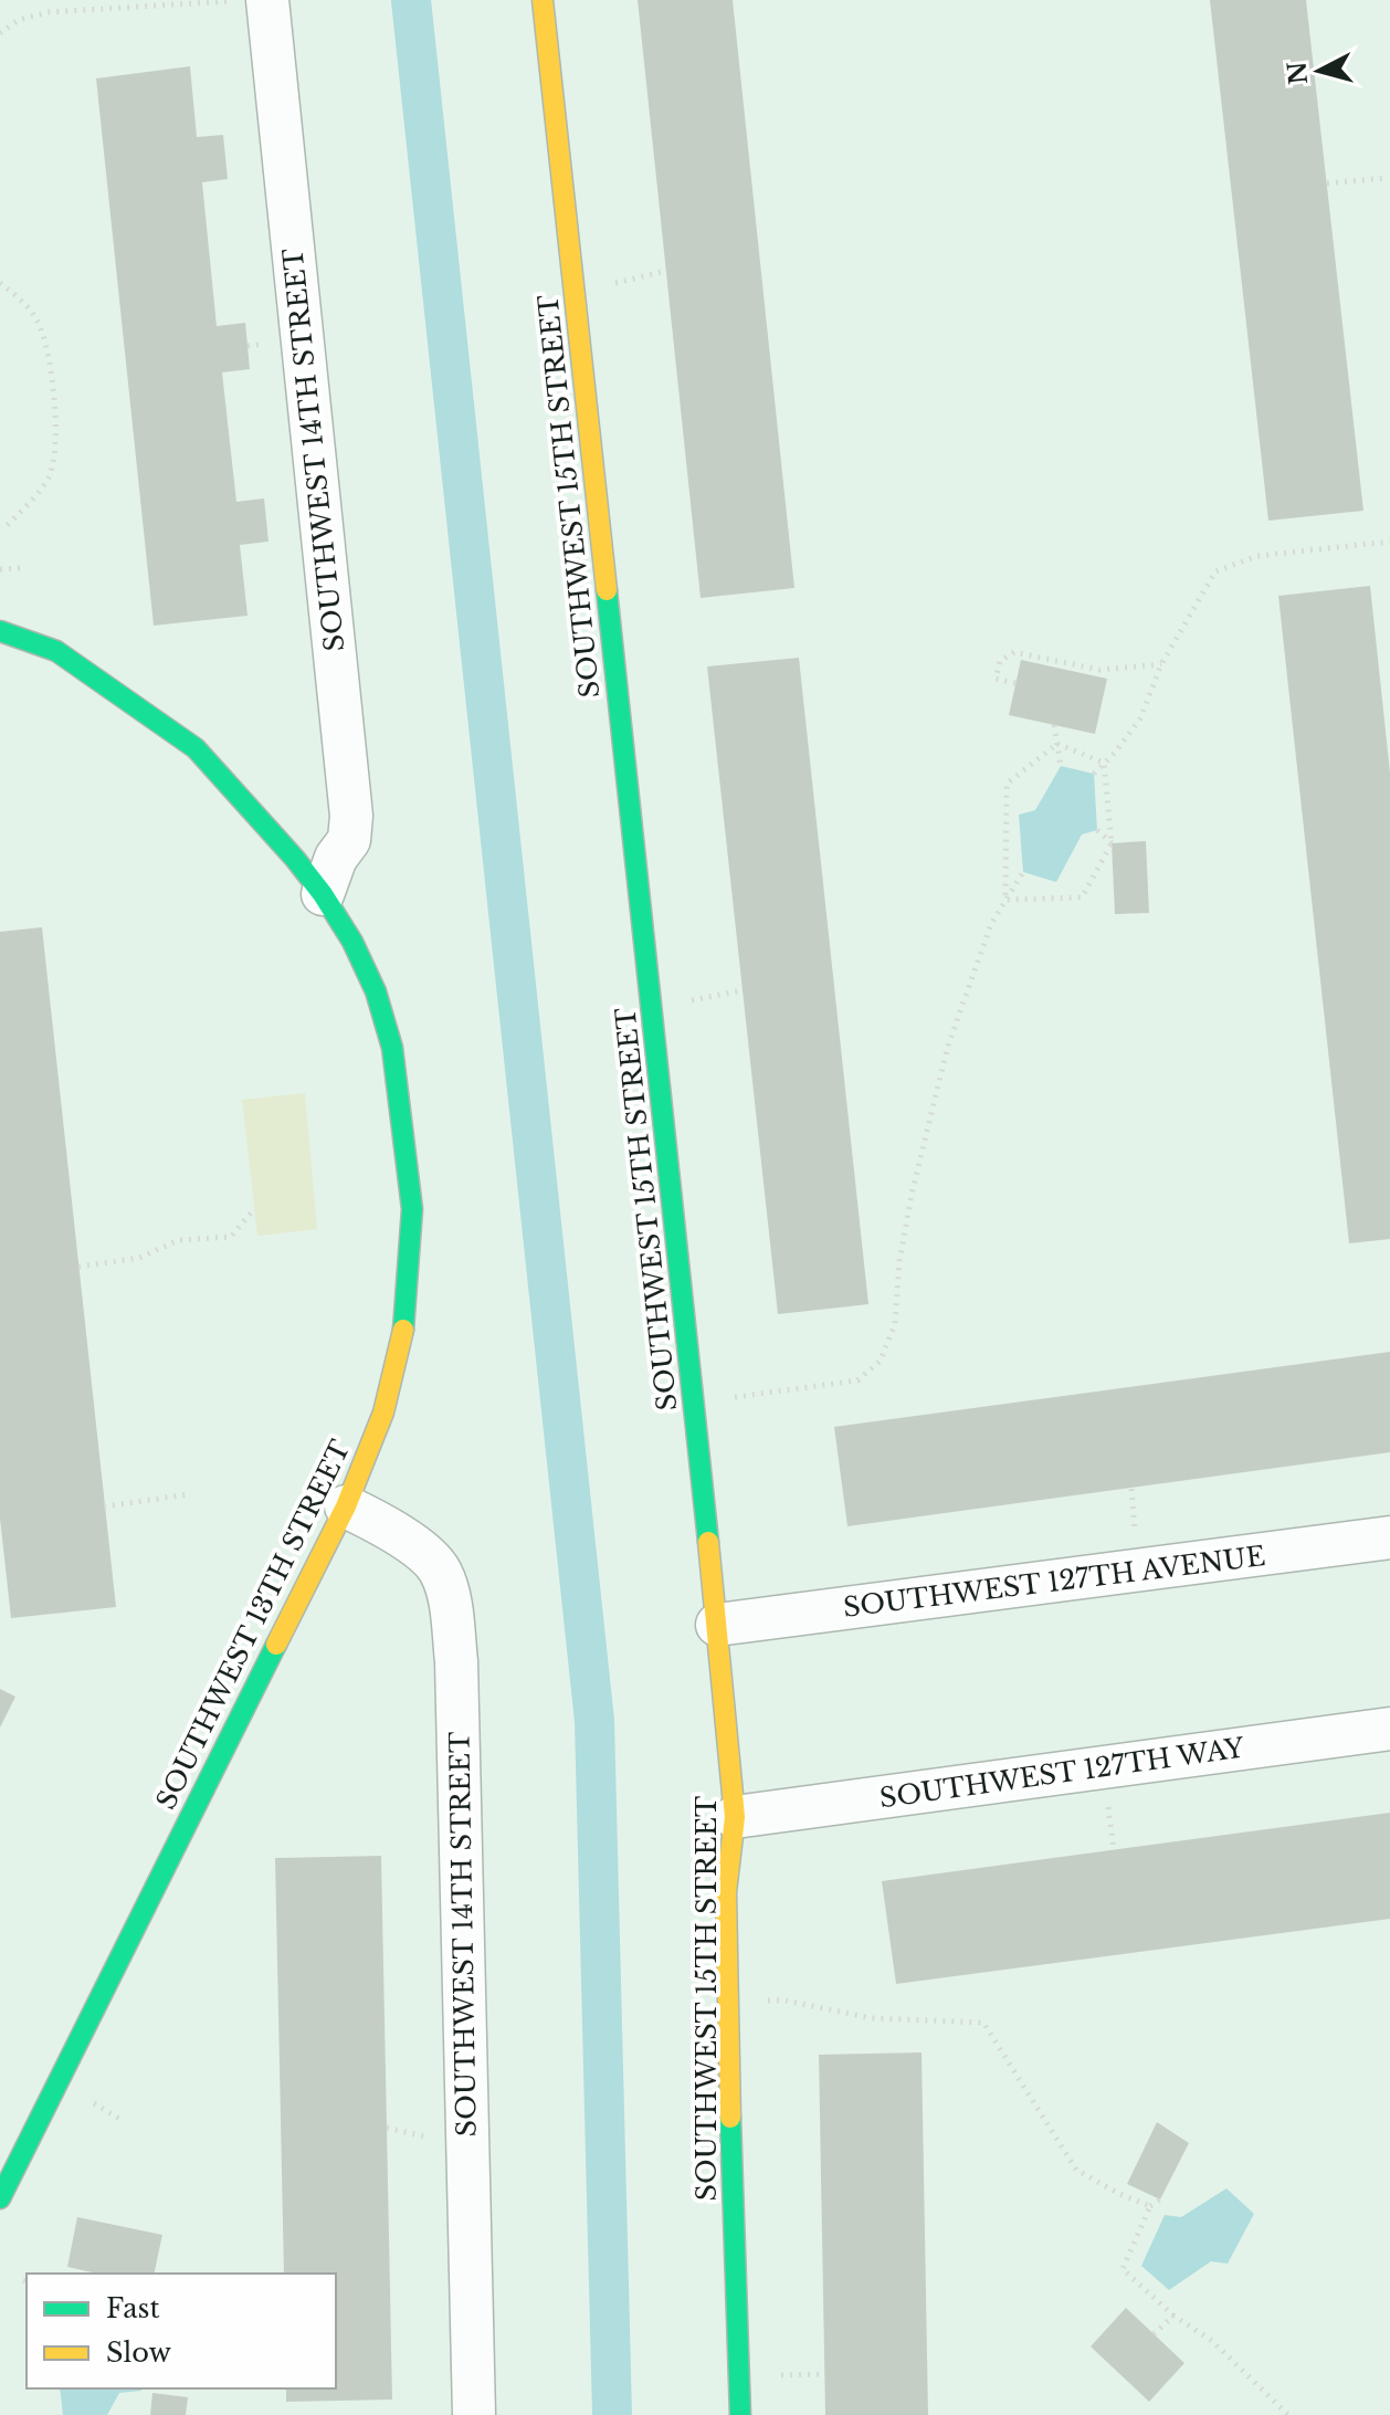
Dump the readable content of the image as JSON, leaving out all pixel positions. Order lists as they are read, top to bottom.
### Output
{
  "streets": {
    "street": [
      "SOUTHWEST 14TH STREET",
      "SOUTHWEST 15TH STREET",
      "SOUTHWEST 127TH AVENUE",
      "SOUTHWEST 13TH STREET",
      "SOUTHWEST 127TH WAY"
    ]
  },
  "crossings": [
    ["SOUTHWEST 14TH STREET", "SOUTHWEST 13TH STREET"],
    ["SOUTHWEST 15TH STREET", "SOUTHWEST 127TH AVENUE"],
    ["SOUTHWEST 15TH STREET", "SOUTHWEST 127TH WAY"]
  ],
  "legend": ["Fast", "Slow"],
  "north": "left"
}
